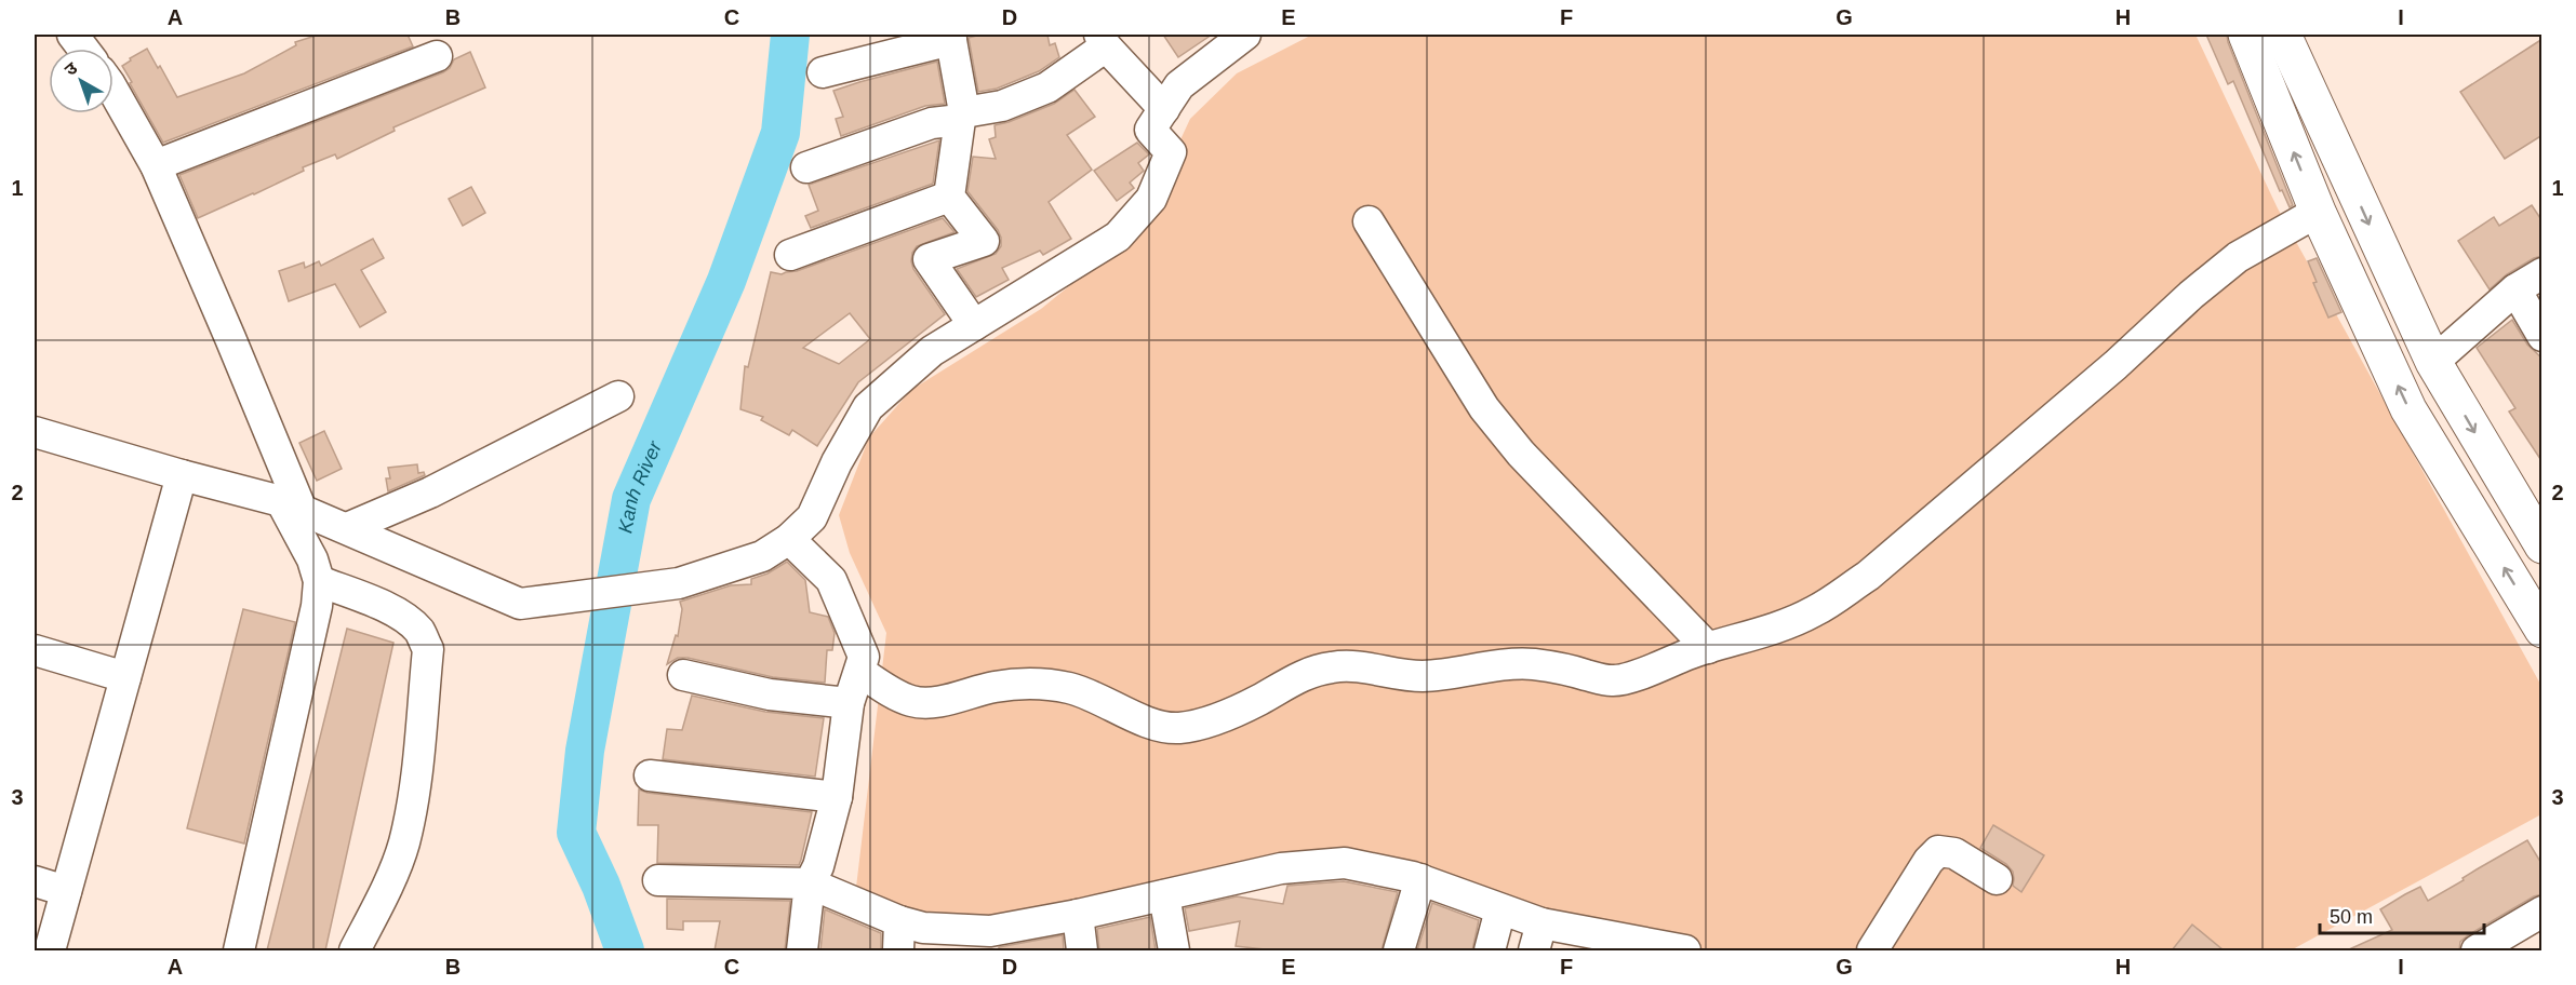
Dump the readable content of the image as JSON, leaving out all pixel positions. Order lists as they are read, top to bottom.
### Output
{
  "water": ["Kanh River"],
  "scale_bar": "50 m",
  "north": "top left",
  "grid": {
    "columns": [
      "A",
      "B",
      "C",
      "D",
      "E",
      "F",
      "G",
      "H",
      "I"
    ],
    "rows": ["1", "2", "3"]
  }
}
